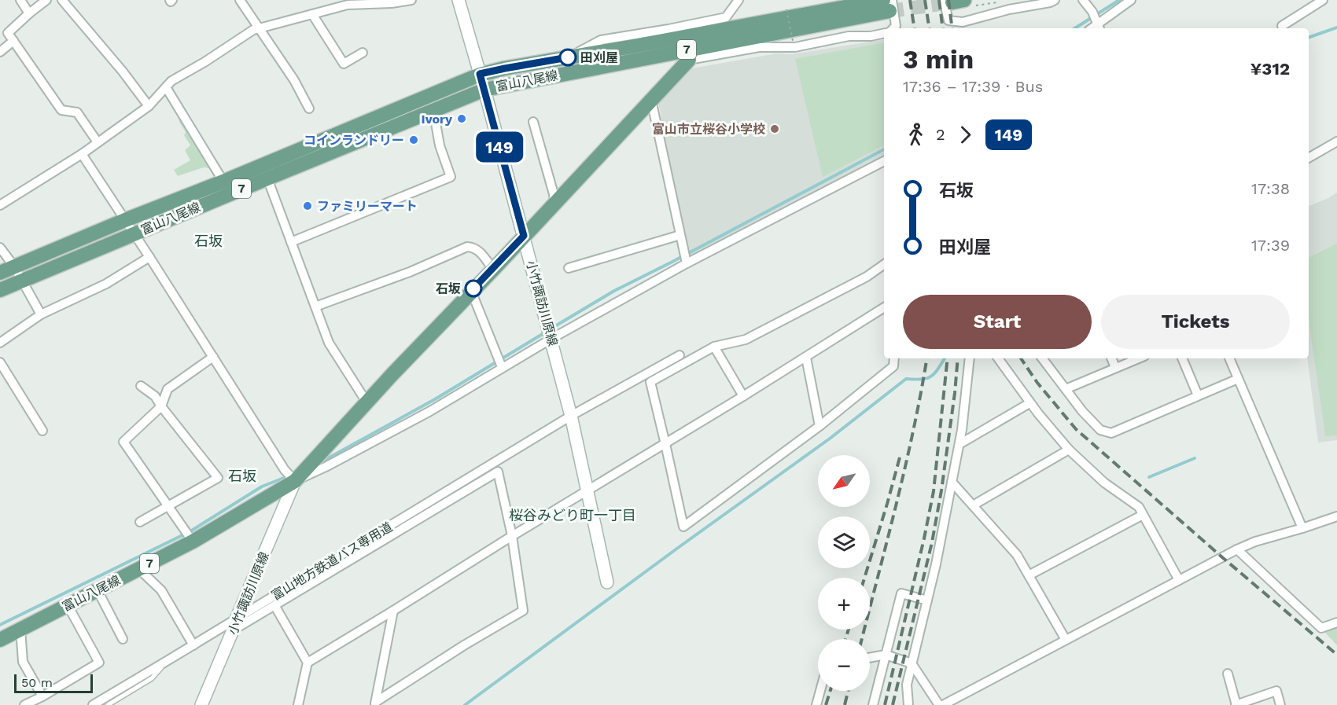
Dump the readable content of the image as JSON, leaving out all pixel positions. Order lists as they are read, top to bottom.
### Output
{
  "streets": {
    "main road": ["7", "富山八尾線", "小竹諏訪川原線"],
    "street": ["富山地方鉄道バス専用道"]
  },
  "crossings": [
    ["富山八尾線", "小竹諏訪川原線"],
    ["小竹諏訪川原線", "富山地方鉄道バス専用道"]
  ],
  "districts": ["石坂", "石坂", "桜谷みどり町一丁目"],
  "places": [
    "田刈屋",
    "Ivory",
    "富山市立桜谷小学校",
    "コインランドリー",
    "ファミリーマート",
    "石坂"
  ],
  "lines": ["bus line 149"],
  "scale_bar": "50 m",
  "north": "bottom left",
  "page": {
    "on_map": "149",
    "heading": ["3 min", "17:36 – 17:39 · Bus", "¥312"],
    "legs": ["2", "149"],
    "list": [
      {
        "name": "石坂",
        "value": "17:38"
      },
      {
        "name": "田刈屋",
        "value": "17:39"
      }
    ],
    "buttons": ["Start", "Tickets"],
    "map_buttons": ["+", "−"],
    "scale": "50 m"
  }
}
